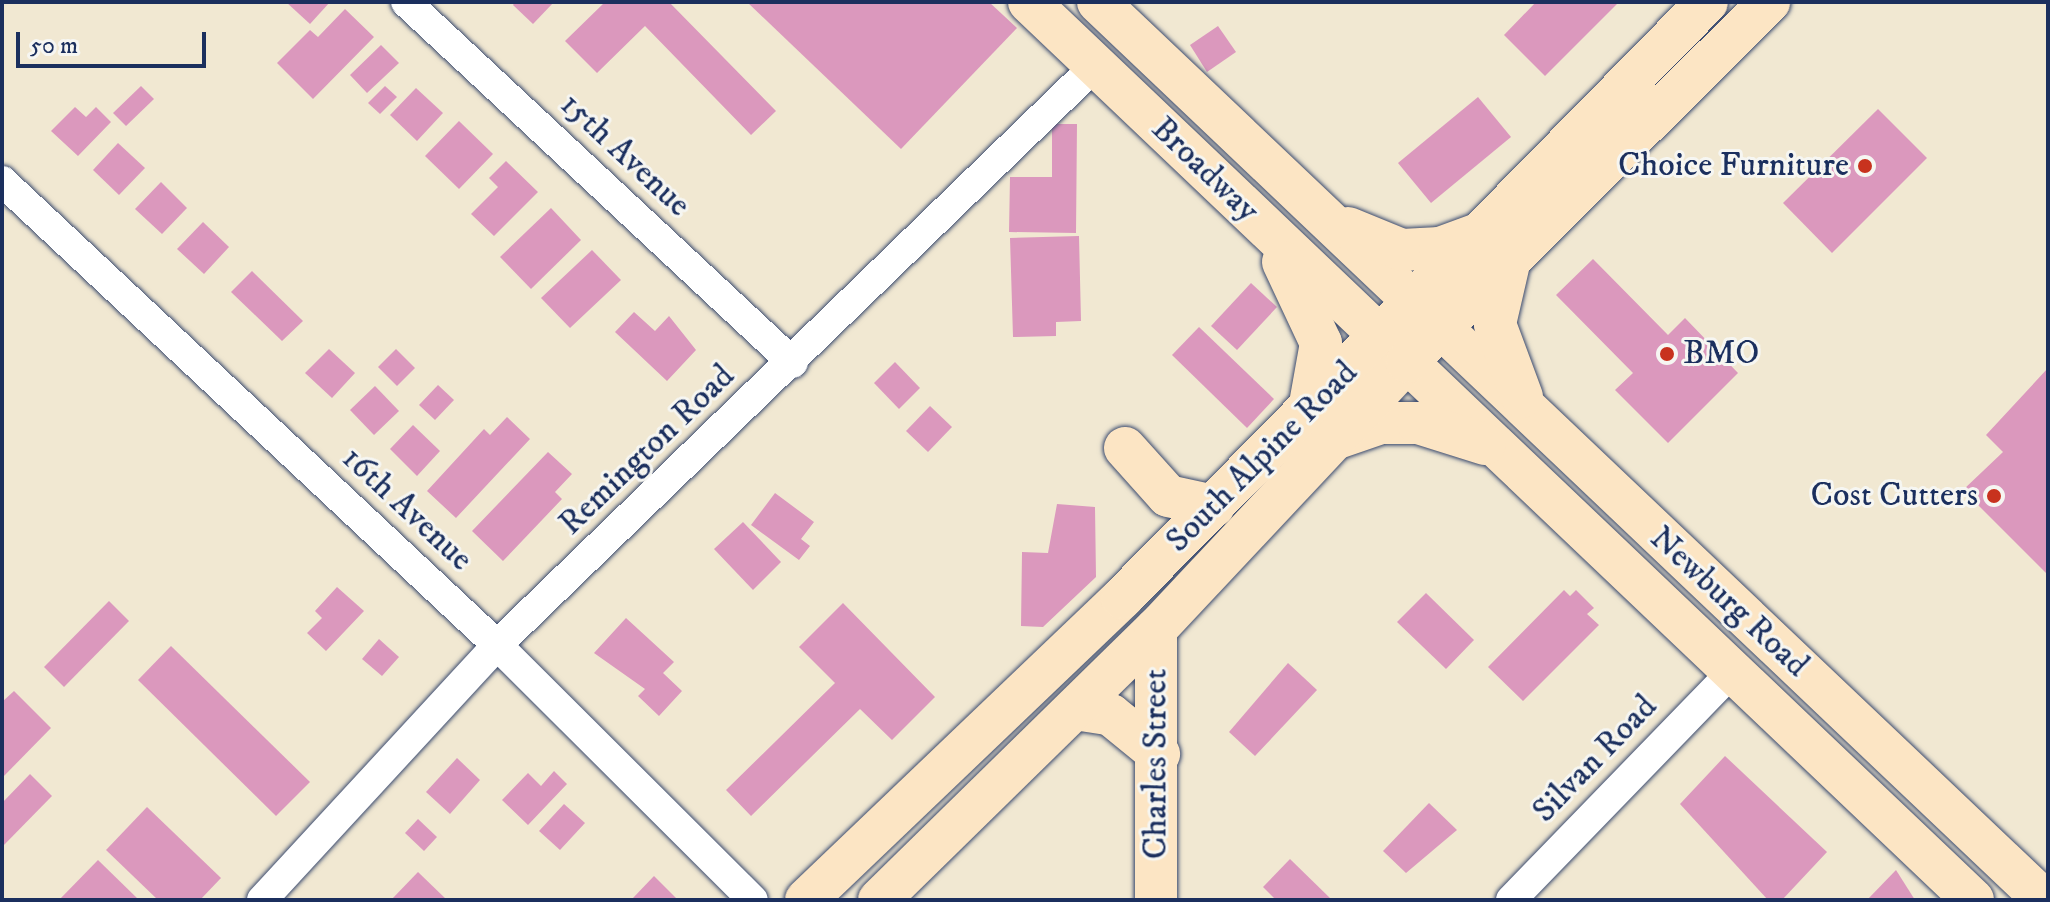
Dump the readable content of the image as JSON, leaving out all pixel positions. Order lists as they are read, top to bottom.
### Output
{
  "streets": {
    "main road": [
      "Broadway",
      "South Alpine Road",
      "Newburg Road",
      "Charles Street"
    ],
    "street": [
      "15th Avenue",
      "Remington Road",
      "16th Avenue",
      "Silvan Road"
    ]
  },
  "crossings": [
    ["15th Avenue", "Remington Road"],
    ["Broadway", "Remington Road"],
    ["Broadway", "South Alpine Road"],
    ["Broadway", "Newburg Road"],
    ["Remington Road", "16th Avenue"],
    ["South Alpine Road", "Newburg Road"],
    ["South Alpine Road", "Charles Street"],
    ["Newburg Road", "Silvan Road"]
  ],
  "places": ["Choice Furniture", "BMO", "Cost Cutters"],
  "scale_bar": "50 m"
}
